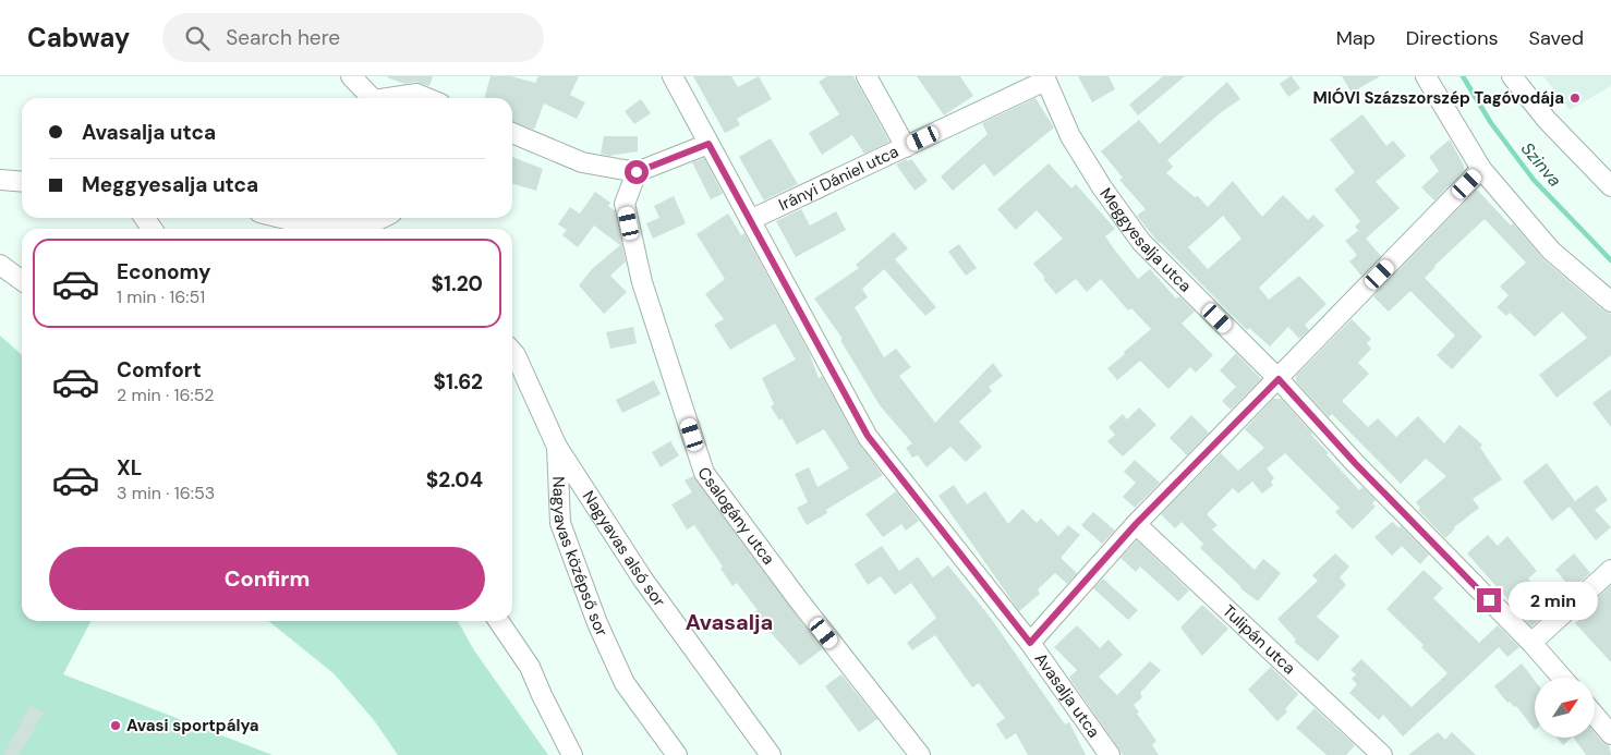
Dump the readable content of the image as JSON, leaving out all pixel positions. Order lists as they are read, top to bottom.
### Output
{
  "streets": {
    "street": [
      "Irányi Dániel utca",
      "Meggyesalja utca",
      "Csalogány utca",
      "Nagyavas alsó sor",
      "Nagyavas középső sor",
      "Tulipán utca",
      "Avasalja utca"
    ]
  },
  "crossings": [
    ["Irányi Dániel utca", "Meggyesalja utca"],
    ["Irányi Dániel utca", "Avasalja utca"],
    ["Nagyavas alsó sor", "Nagyavas középső sor"]
  ],
  "districts": ["Avasalja"],
  "water": ["Szinva"],
  "places": ["MIÓVI Százszorszép Tagóvodája", "Avasi sportpálya"],
  "north": "top right",
  "page": {
    "header": "Cabway",
    "search": "Search here",
    "nav": ["Map", "Directions", "Saved"],
    "banner": ["Avasalja utca", "Meggyesalja utca"],
    "list": [
      {
        "name": "Economy",
        "note": "1 min · 16:51",
        "value": "$1.20"
      },
      {
        "name": "Comfort",
        "note": "2 min · 16:52",
        "value": "$1.62"
      },
      {
        "name": "XL",
        "note": "3 min · 16:53",
        "value": "$2.04"
      }
    ],
    "buttons": "Confirm",
    "bubble": "2 min"
  }
}
